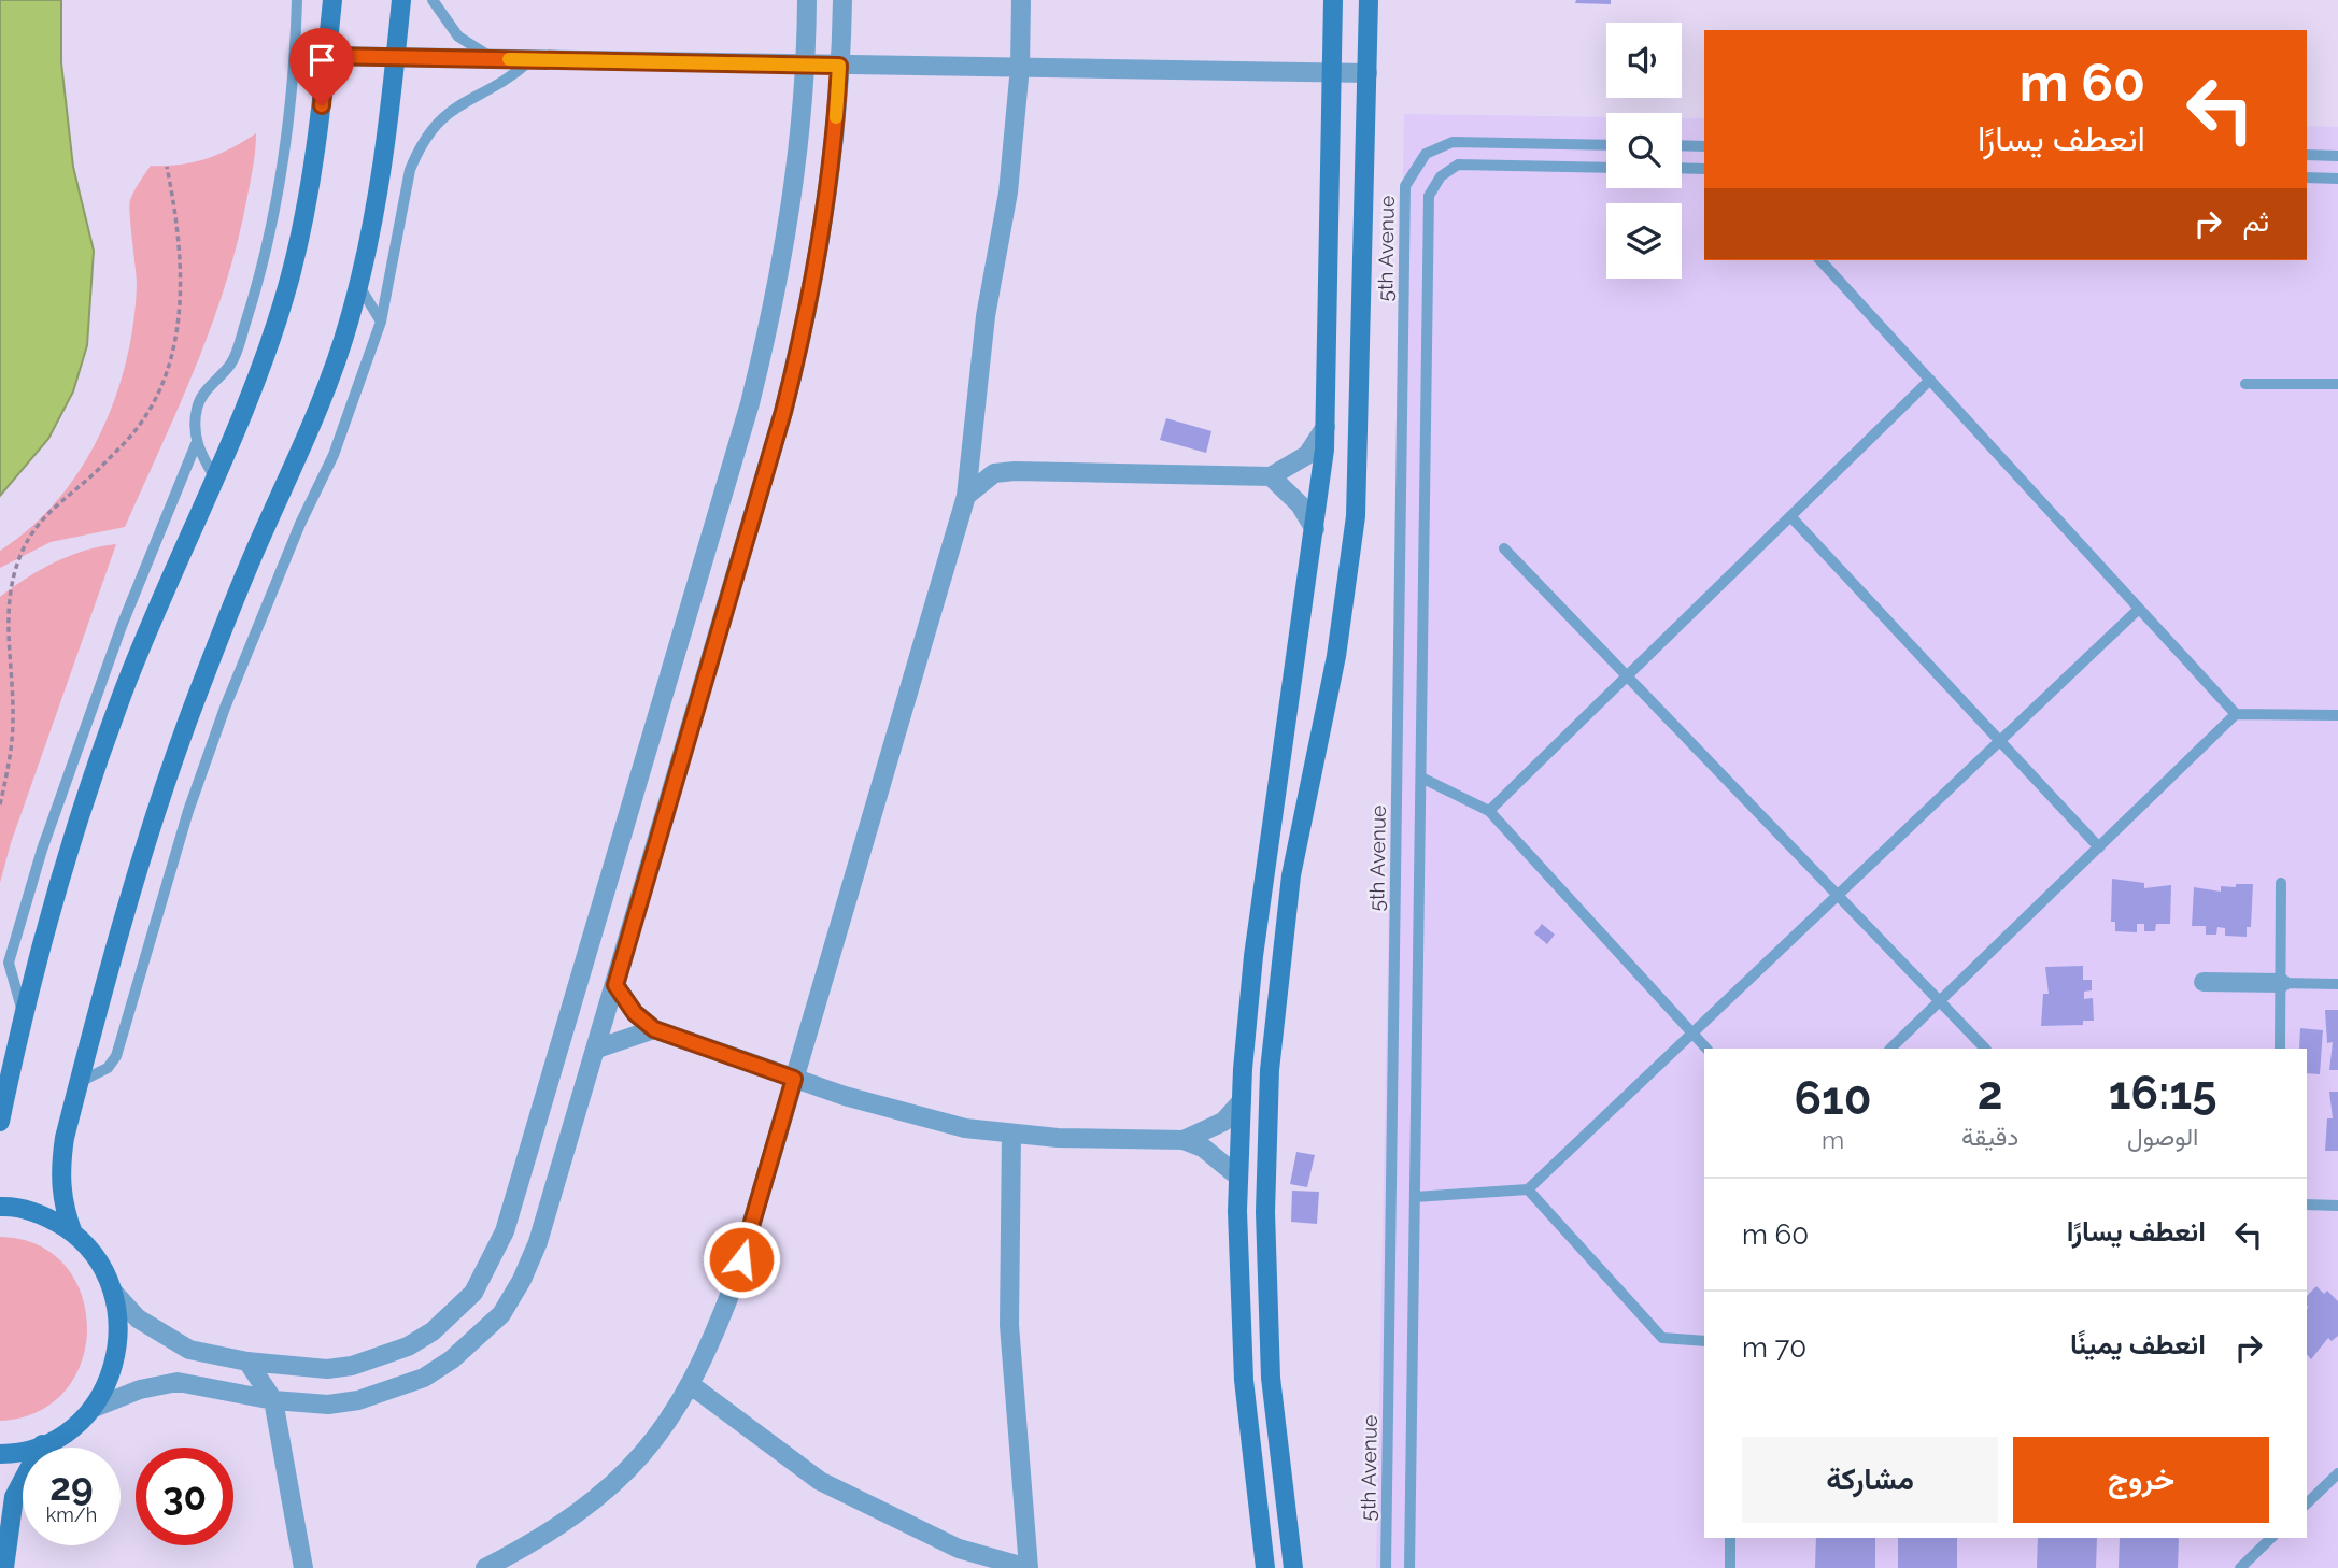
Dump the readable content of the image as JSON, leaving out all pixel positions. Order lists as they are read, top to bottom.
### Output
{
  "streets": {
    "lane": ["5th Avenue"]
  },
  "page": {
    "turn": ["60 m", "انعطف يسارًا"],
    "then": "ثم",
    "eta": [
      "16:15",
      "الوصول",
      "2",
      "دقيقة",
      "610",
      "m"
    ],
    "list": [
      {
        "name": "انعطف يسارًا",
        "value": "60 m"
      },
      {
        "name": "انعطف يمينًا",
        "value": "70 m"
      }
    ],
    "buttons": ["خروج", "مشاركة"],
    "speed": "29 km/h",
    "limit": "30"
  }
}
